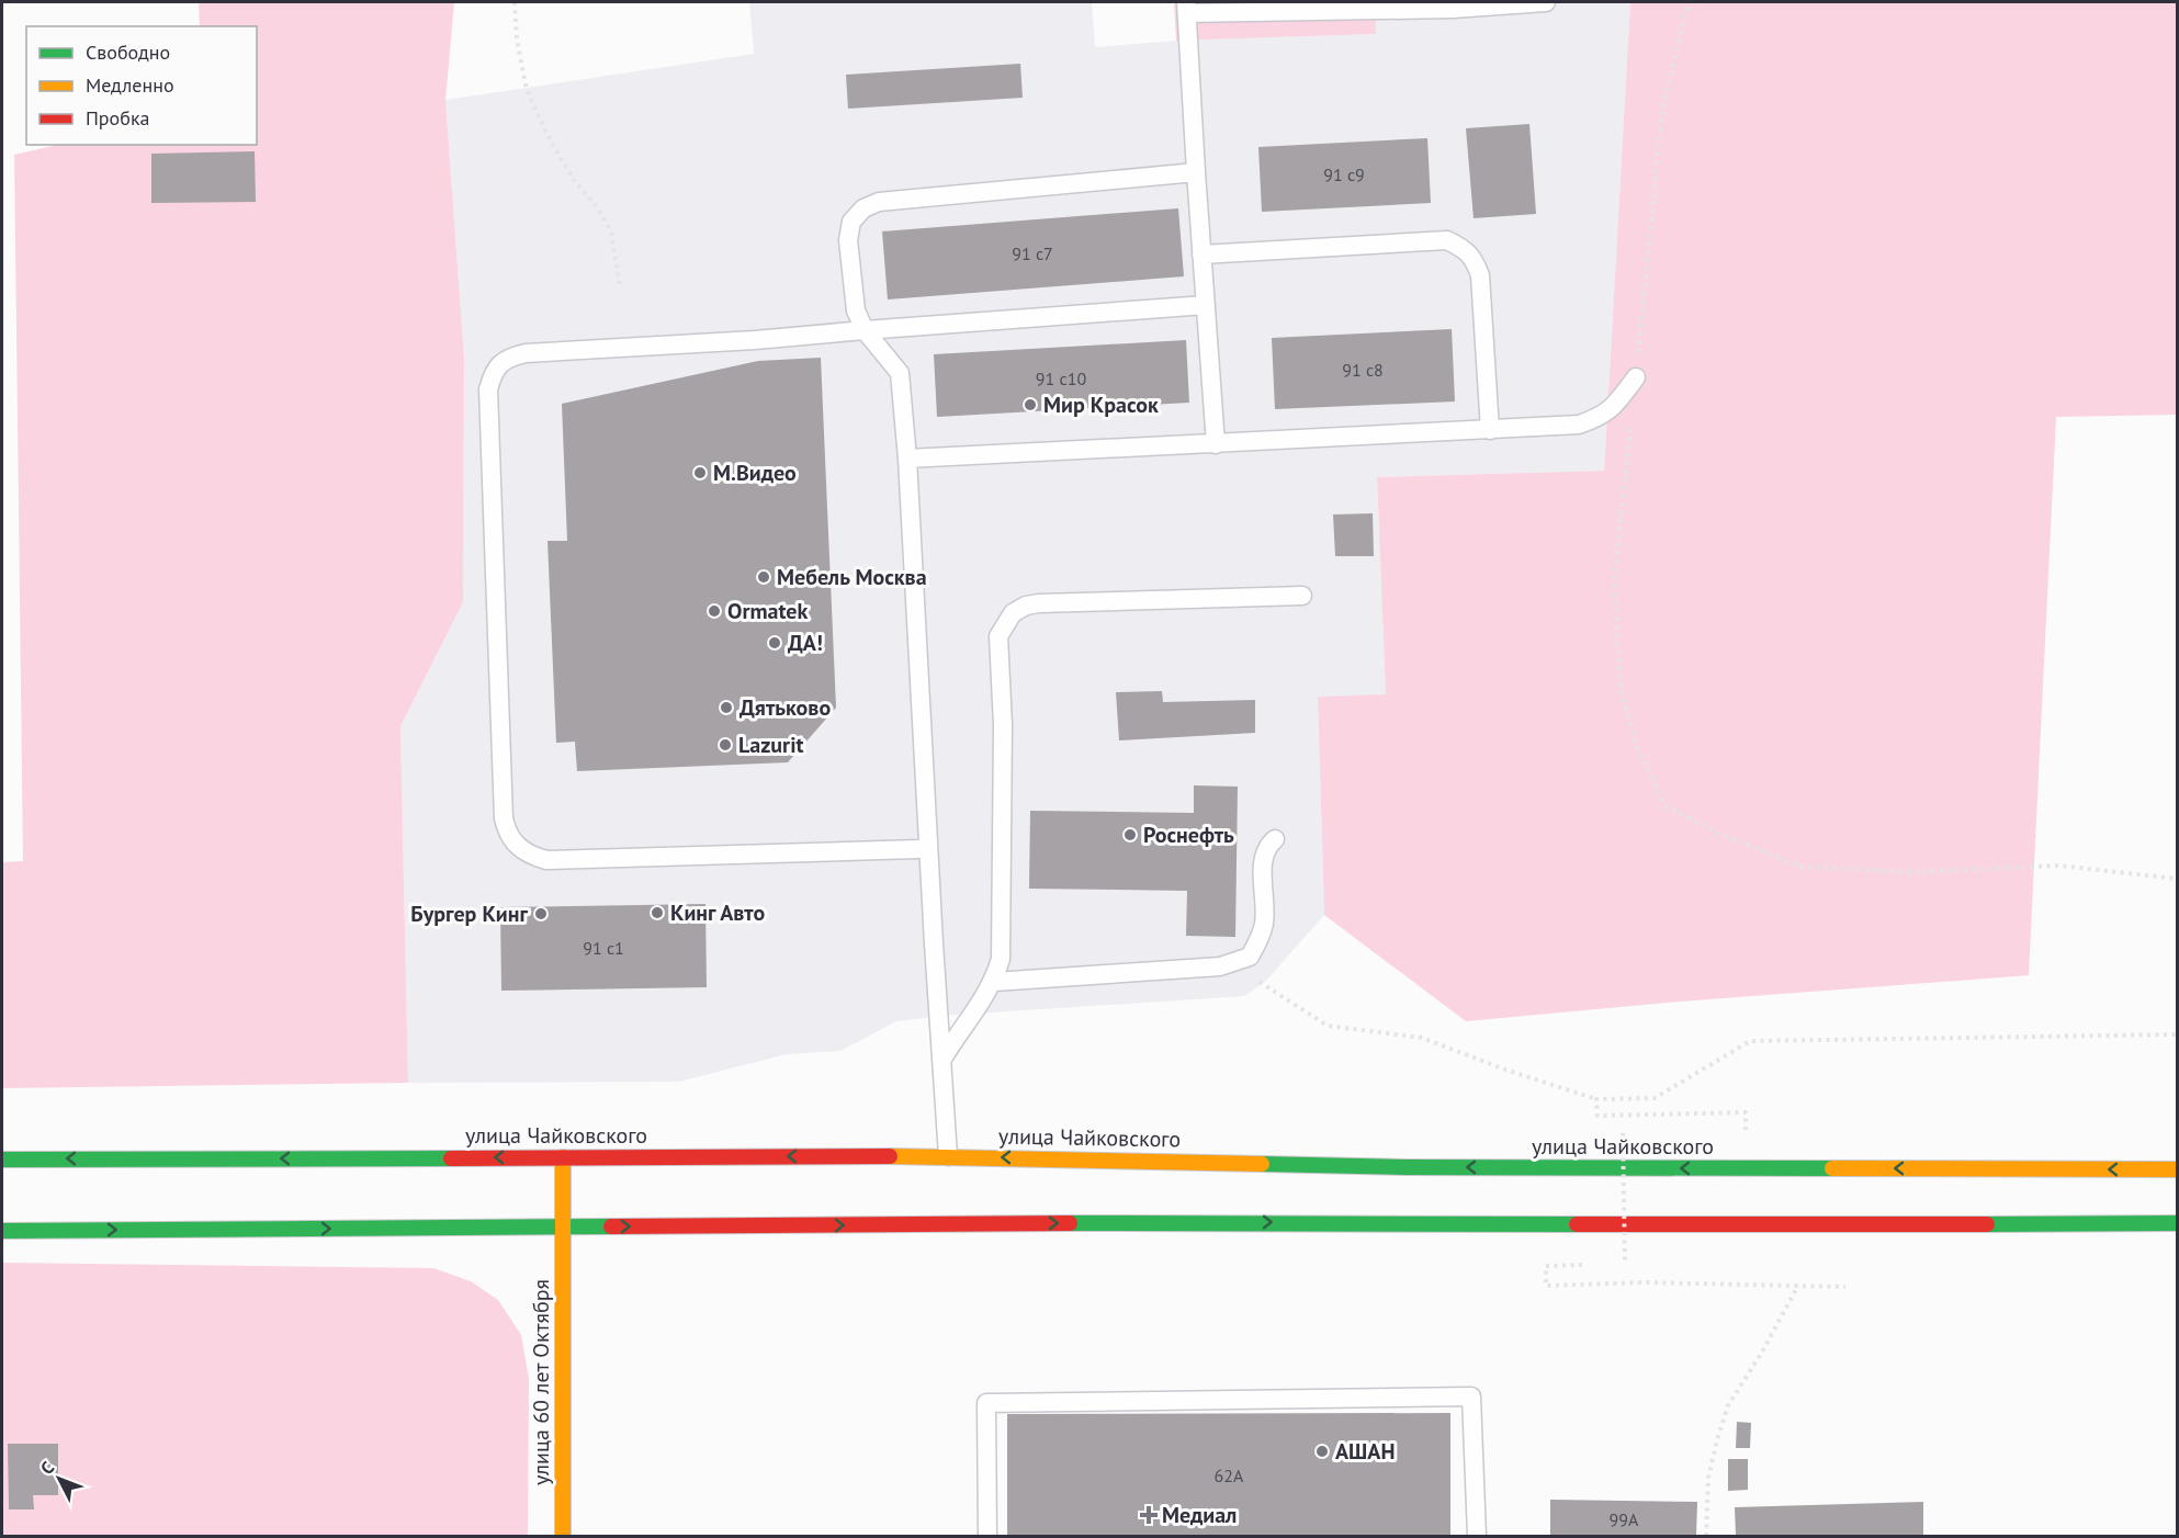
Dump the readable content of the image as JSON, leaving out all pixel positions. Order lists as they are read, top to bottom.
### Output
{
  "streets": {
    "main road": ["улица Чайковского", "улица 60 лет Октября"]
  },
  "crossings": [
    ["улица Чайковского", "улица 60 лет Октября"]
  ],
  "places": {
    "other": [
      "Мир Красок",
      "М.Видео",
      "Мебель Москва",
      "Ormatek",
      "ДА!",
      "Дятьково",
      "Lazurit",
      "Роснефть",
      "Кинг Авто",
      "Бургер Кинг",
      "AШАН"
    ],
    "health": ["Медиал"]
  },
  "house_numbers": [
    "91 с9",
    "91 с7",
    "91 с8",
    "91 с10",
    "91 с1",
    "62А",
    "99А"
  ],
  "legend": ["Свободно", "Медленно", "Пробка"],
  "north": "top left"
}
